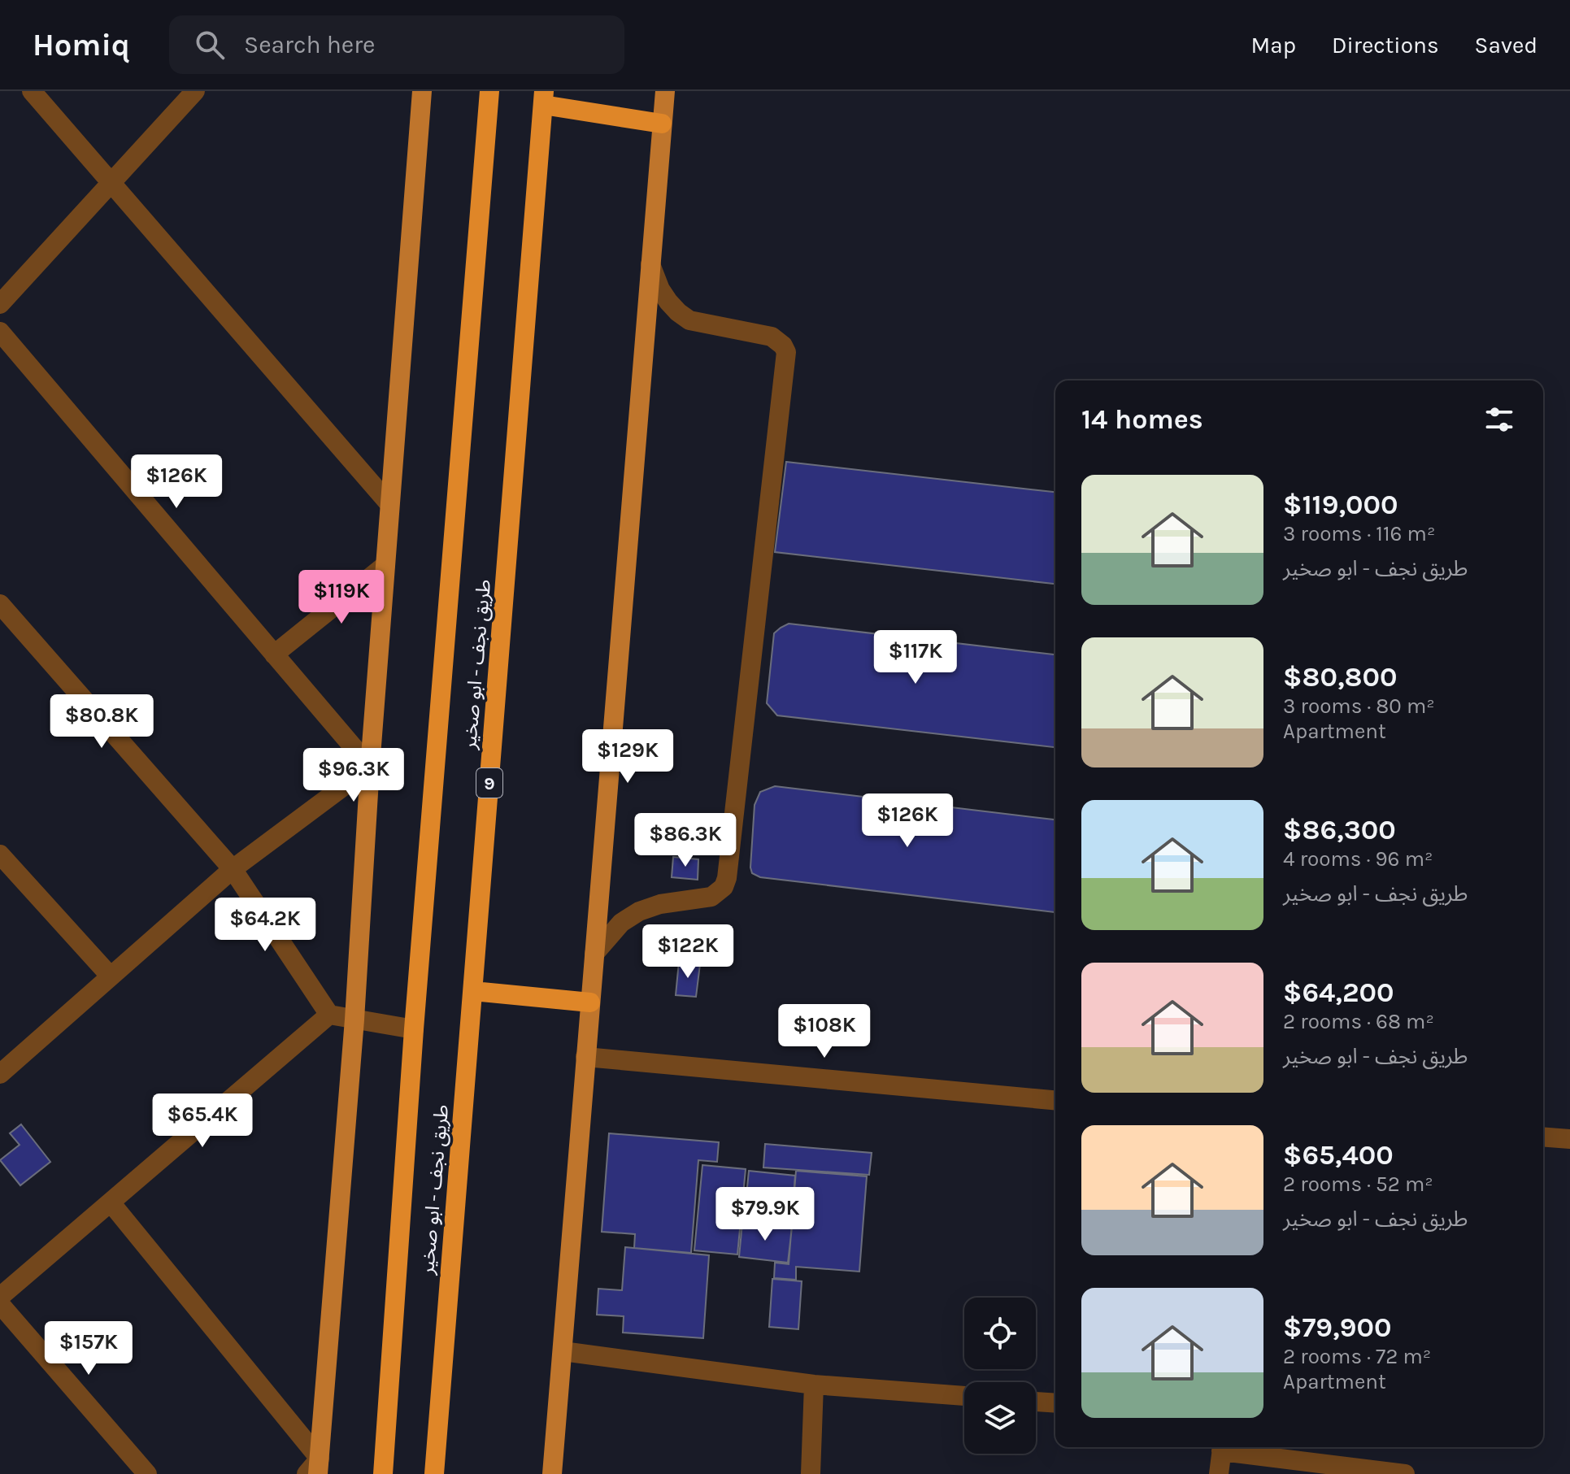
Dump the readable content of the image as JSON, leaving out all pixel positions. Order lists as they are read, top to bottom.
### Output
{
  "streets": {
    "highway": ["طريق نجف - ابو صخير", "9"]
  },
  "page": {
    "header": "Homiq",
    "search": "Search here",
    "nav": ["Map", "Directions", "Saved"],
    "heading": "14 homes",
    "price": [
      "$126K",
      "$119K",
      "$117K",
      "$80.8K",
      "$129K",
      "$96.3K",
      "$126K",
      "$86.3K",
      "$64.2K",
      "$122K",
      "$108K",
      "$65.4K",
      "$79.9K",
      "$157K"
    ],
    "list": [
      {
        "name": "$119,000",
        "note": "3 rooms · 116 m² · طريق نجف - ابو صخير"
      },
      {
        "name": "$80,800",
        "note": "3 rooms · 80 m² · Apartment"
      },
      {
        "name": "$86,300",
        "note": "4 rooms · 96 m² · طريق نجف - ابو صخير"
      },
      {
        "name": "$64,200",
        "note": "2 rooms · 68 m² · طريق نجف - ابو صخير"
      },
      {
        "name": "$65,400",
        "note": "2 rooms · 52 m² · طريق نجف - ابو صخير"
      },
      {
        "name": "$79,900",
        "note": "2 rooms · 72 m² · Apartment"
      }
    ]
  }
}
